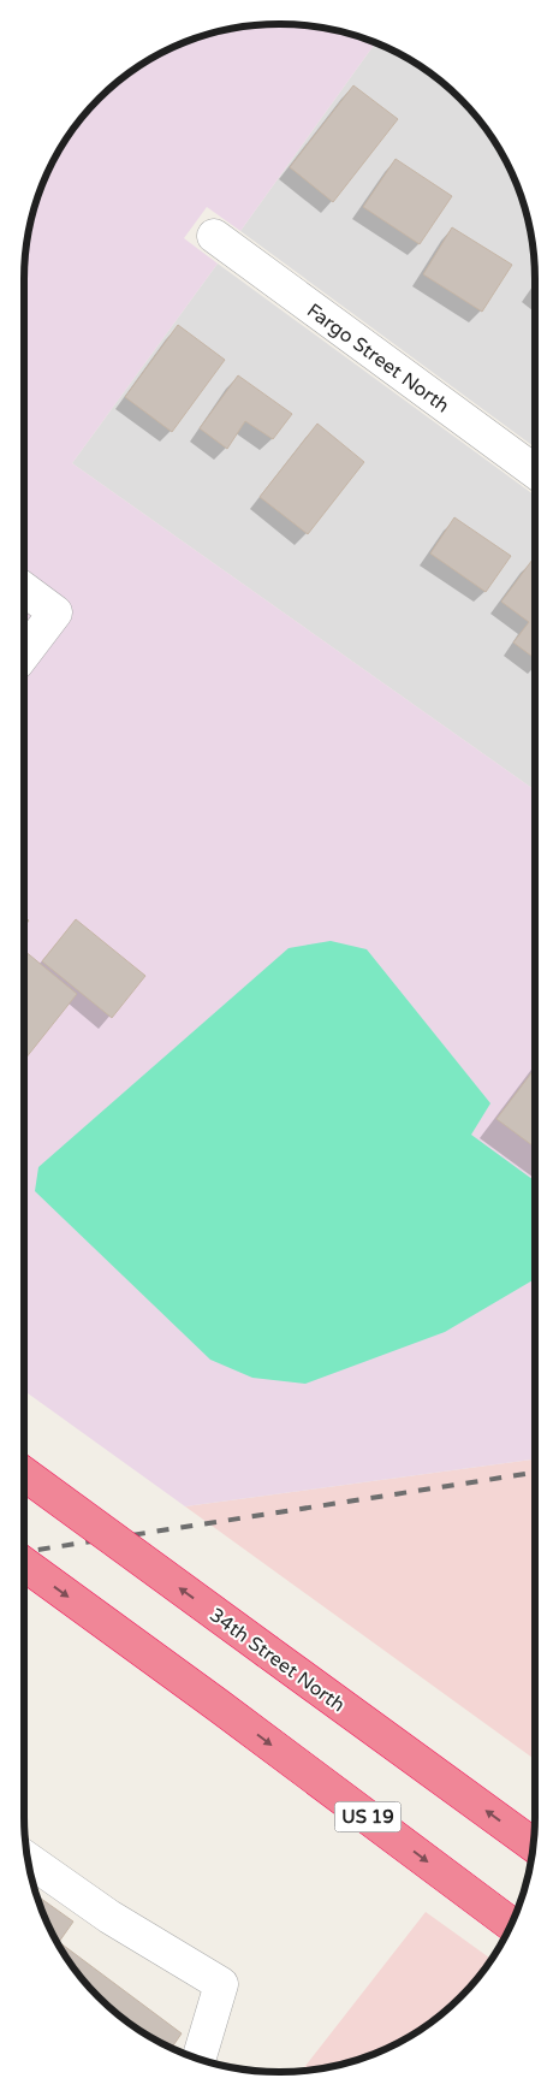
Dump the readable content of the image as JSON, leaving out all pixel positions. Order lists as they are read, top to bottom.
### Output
{
  "streets": {
    "highway": ["34th Street North", "US 19"],
    "street": ["Fargo Street North"]
  }
}
